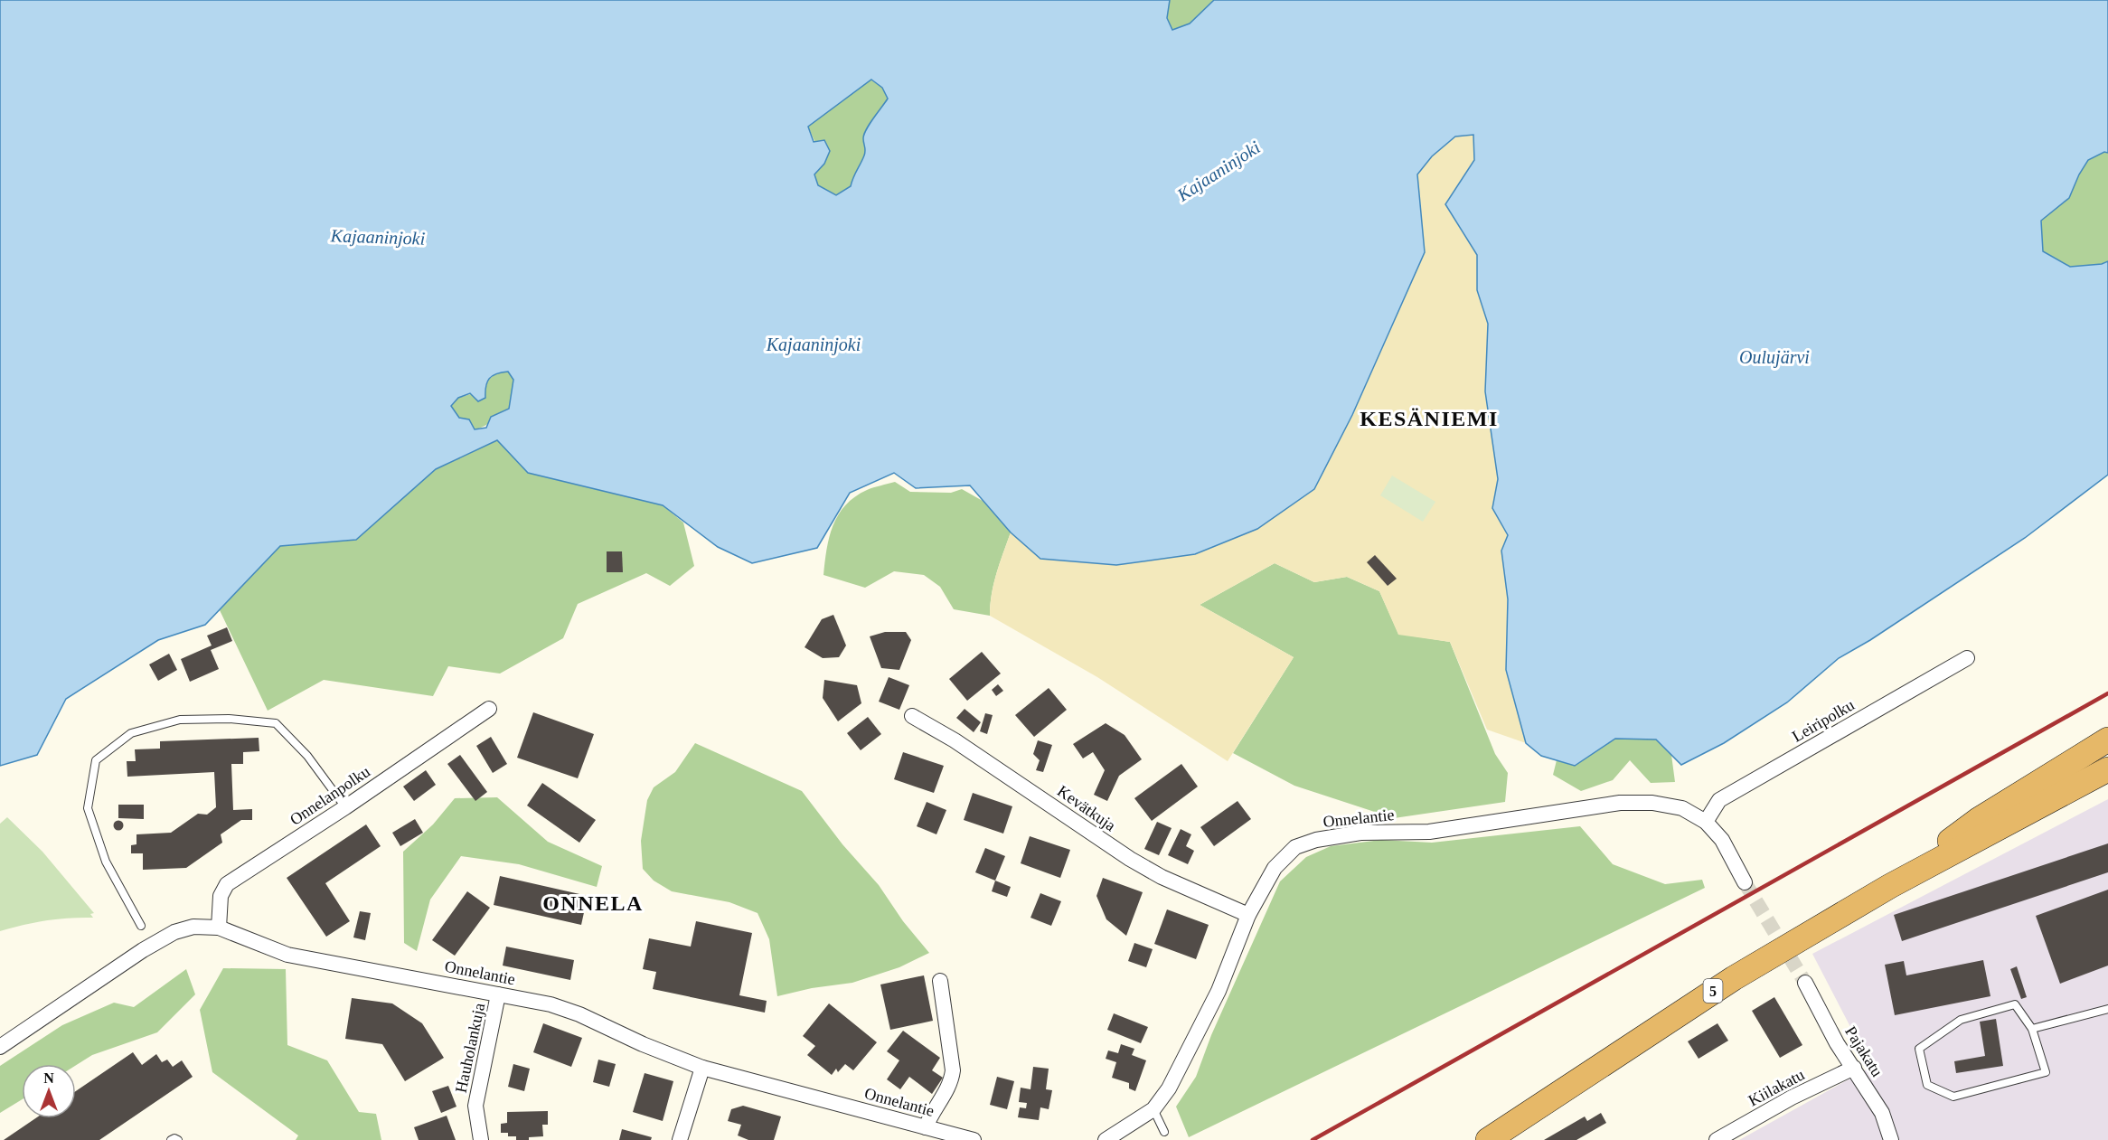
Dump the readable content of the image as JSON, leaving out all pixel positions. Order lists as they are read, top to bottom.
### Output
{
  "streets": {
    "highway": ["5"],
    "street": [
      "Leiripolku",
      "Onnelanpolku",
      "Kevätkuja",
      "Onnelantie",
      "Hauholankuja",
      "Pajakatu",
      "Kiilakatu"
    ]
  },
  "crossings": [
    ["Leiripolku", "Onnelantie"],
    ["Onnelanpolku", "Onnelantie"],
    ["Kevätkuja", "Onnelantie"],
    ["Onnelantie", "Hauholankuja"],
    ["Pajakatu", "Kiilakatu"]
  ],
  "districts": ["KESÄNIEMI", "ONNELA"],
  "water": ["Kajaaninjoki", "Oulujärvi"],
  "north": "top"
}
